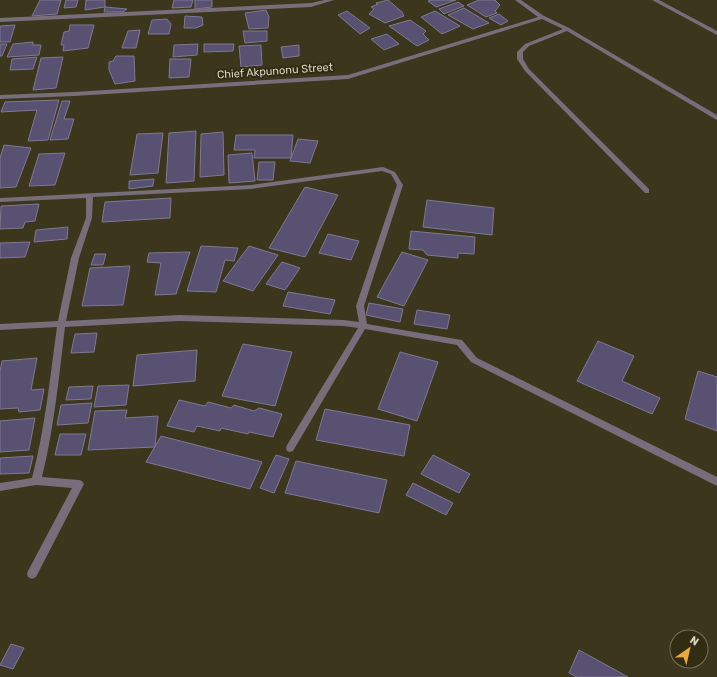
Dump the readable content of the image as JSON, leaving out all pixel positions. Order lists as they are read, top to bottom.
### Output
{
  "streets": {
    "street": ["Chief Akpunonu Street"]
  },
  "north": "top right"
}
